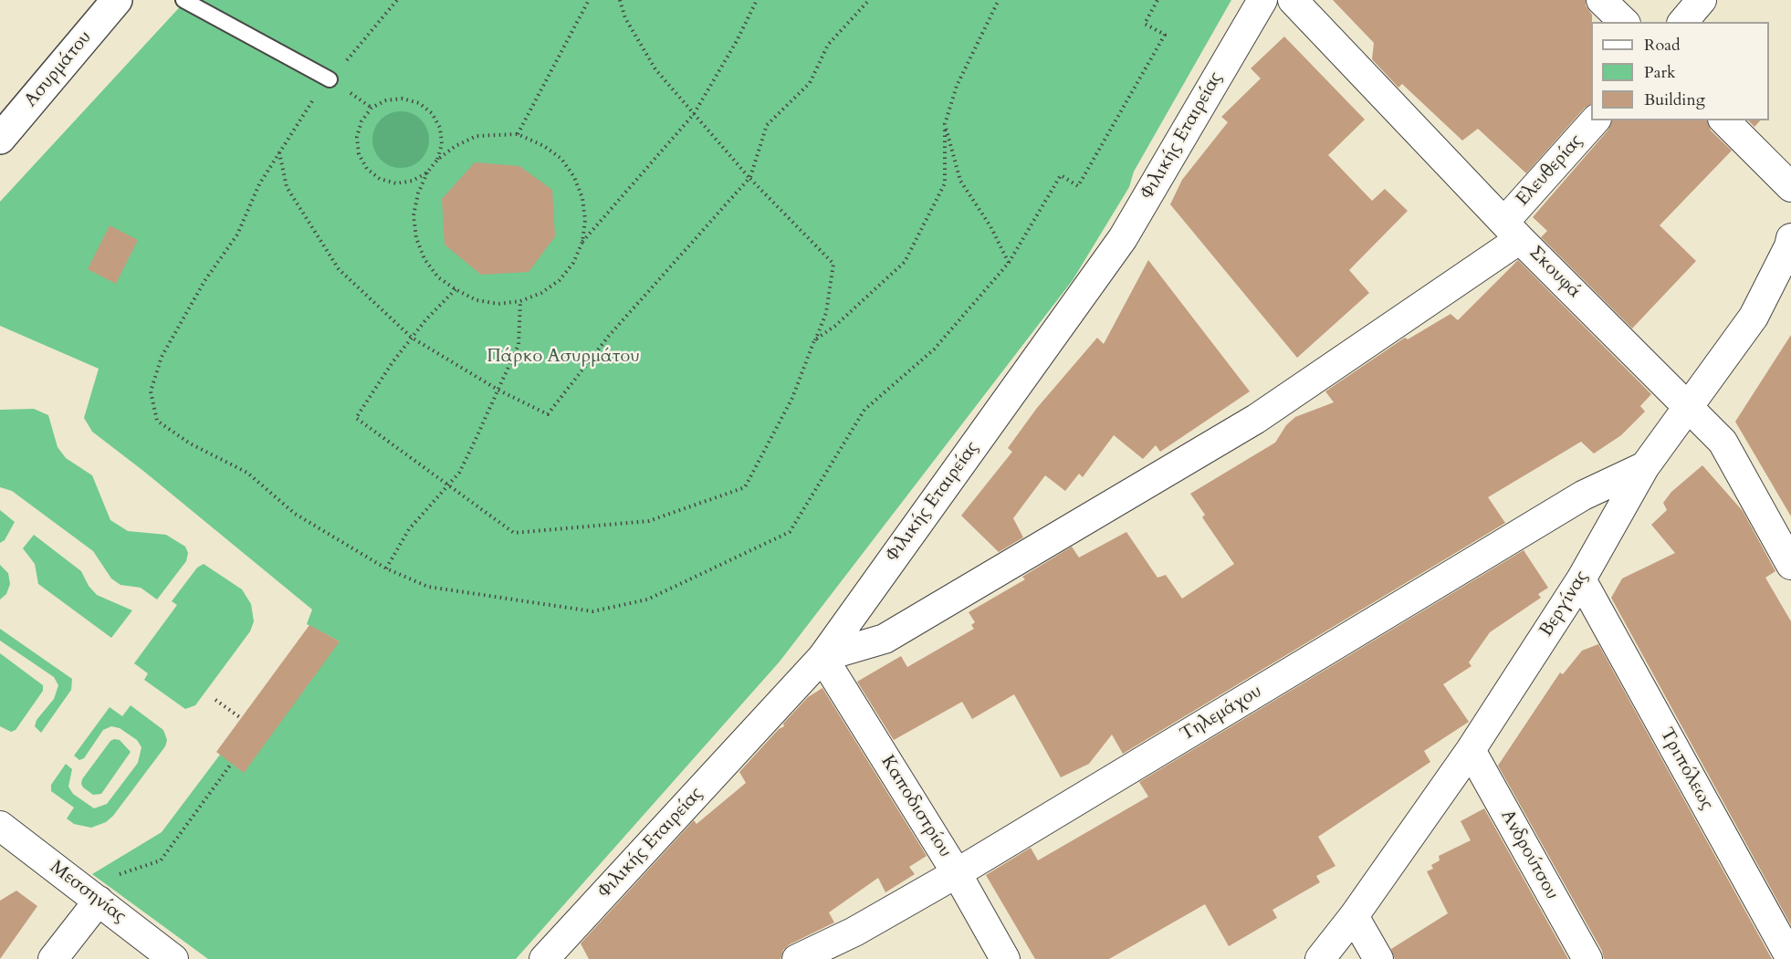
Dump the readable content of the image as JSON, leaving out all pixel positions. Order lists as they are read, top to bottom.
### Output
{
  "streets": {
    "street": [
      "Ασυρμάτου",
      "Φιλικής Εταιρείας",
      "Ελευθερίας",
      "Σκουφά",
      "Βεργίνας",
      "Τηλεμάχου",
      "Τριπόλεως",
      "Καποδιστρίου",
      "Ανδρούτσου",
      "Μεσσηνίας"
    ]
  },
  "crossings": [
    ["Φιλικής Εταιρείας", "Ελευθερίας"],
    ["Φιλικής Εταιρείας", "Καποδιστρίου"],
    ["Ελευθερίας", "Σκουφά"],
    ["Ελευθερίας", "Καποδιστρίου"],
    ["Σκουφά", "Βεργίνας"],
    ["Βεργίνας", "Τηλεμάχου"],
    ["Βεργίνας", "Τριπόλεως"],
    ["Βεργίνας", "Ανδρούτσου"],
    ["Τηλεμάχου", "Καποδιστρίου"]
  ],
  "parks": ["Πάρκο Ασυρμάτου"],
  "legend": ["Road", "Park", "Building"]
}
